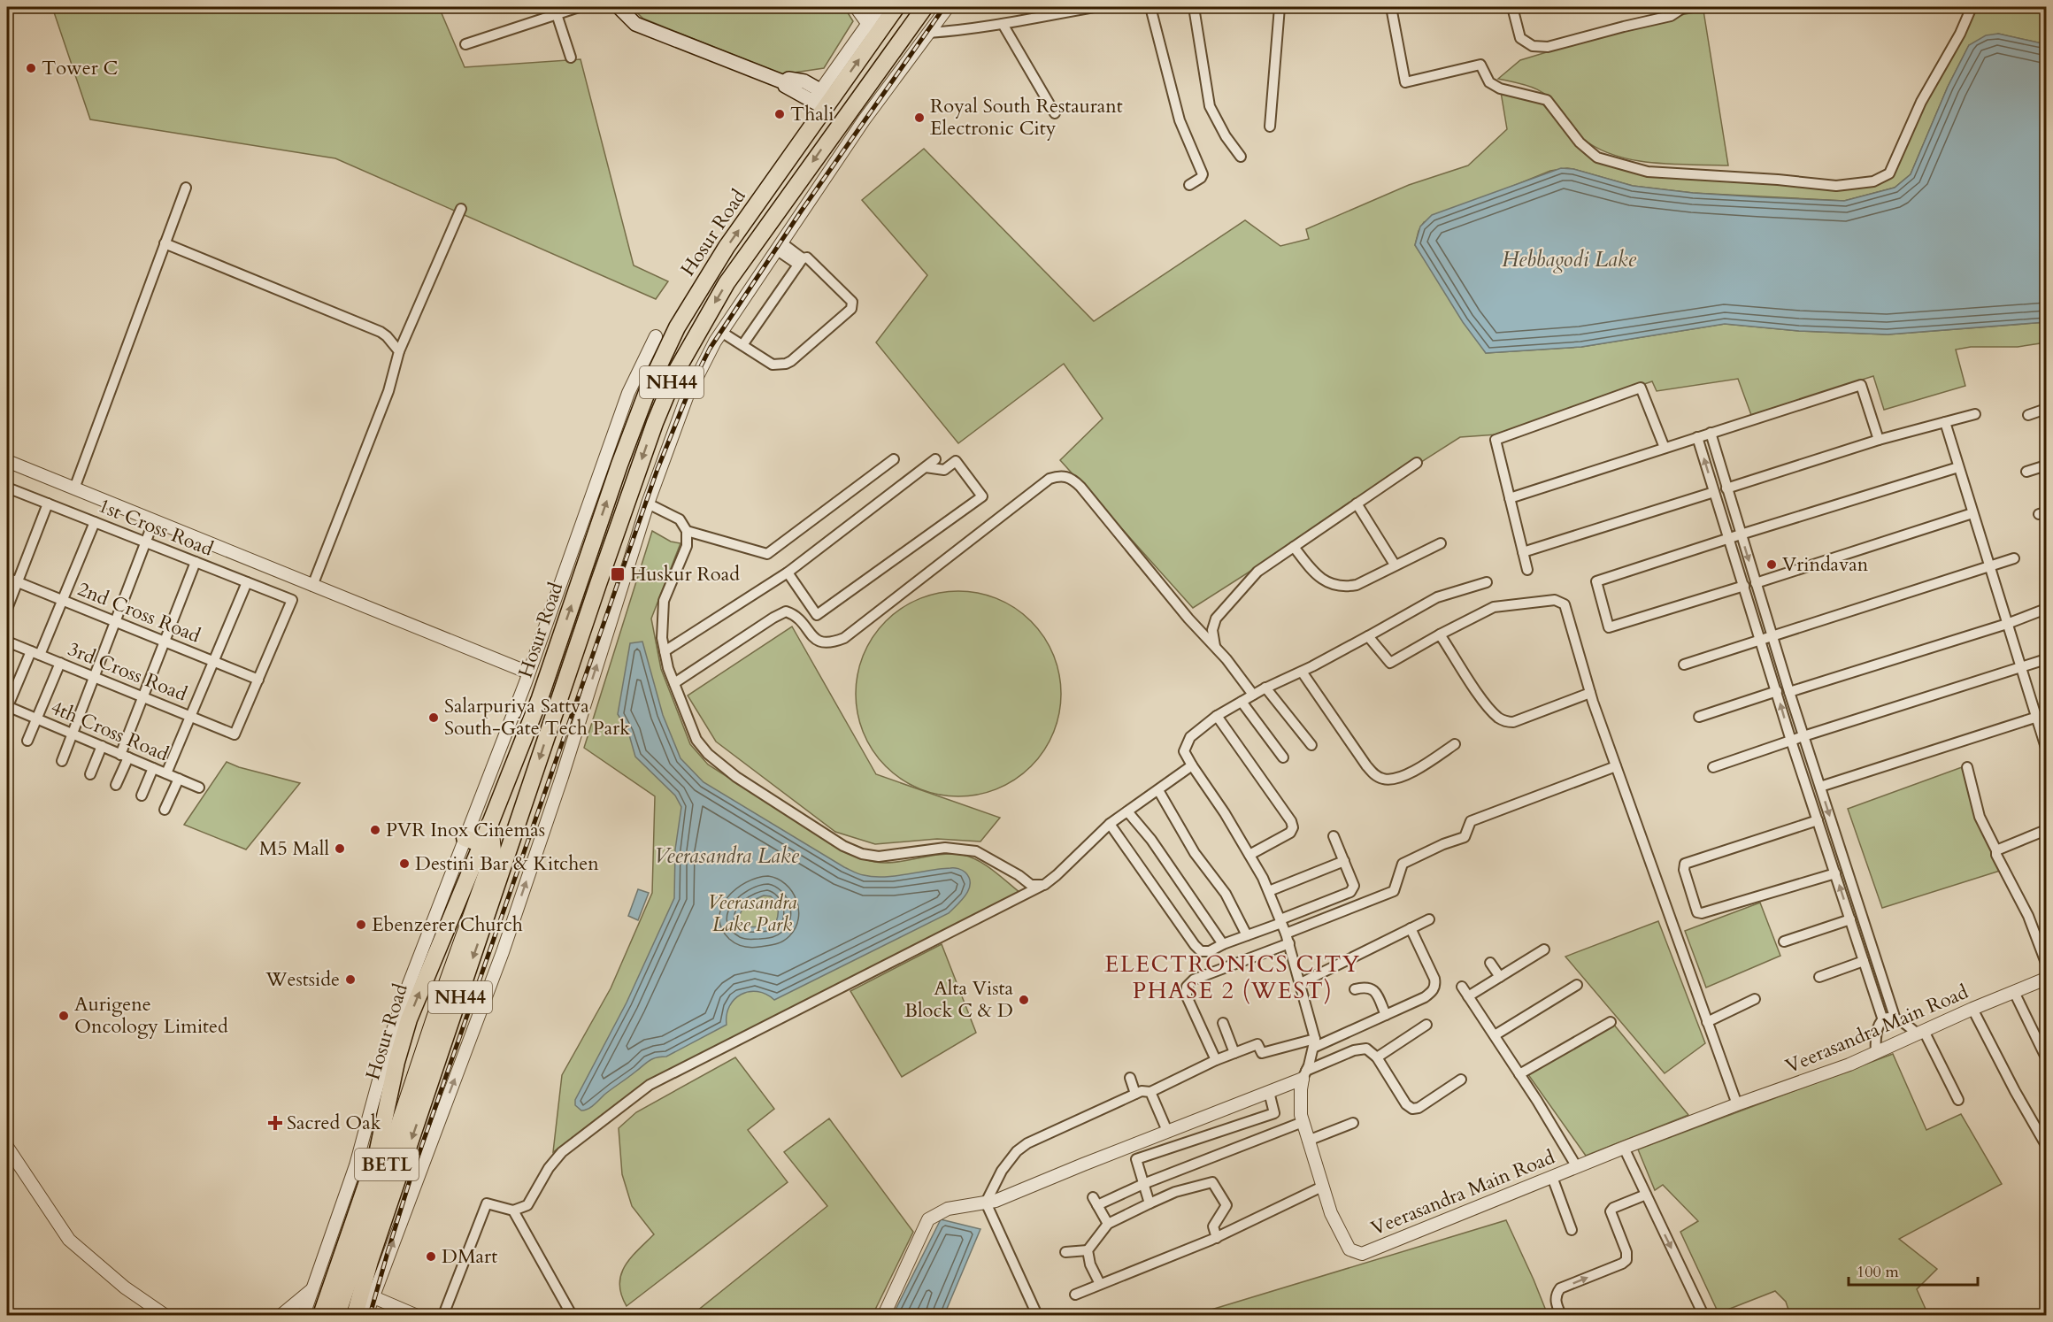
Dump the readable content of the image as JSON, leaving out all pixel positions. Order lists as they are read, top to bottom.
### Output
{
  "streets": {
    "highway": ["Hosur Road", "NH44", "BETL"],
    "street": [
      "1st Cross Road",
      "2nd Cross Road",
      "3rd Cross Road",
      "4th Cross Road",
      "Veerasandra Main Road"
    ]
  },
  "crossings": [
    ["Hosur Road", "BETL"],
    ["1st Cross Road", "2nd Cross Road"],
    ["1st Cross Road", "3rd Cross Road"],
    ["2nd Cross Road", "3rd Cross Road"]
  ],
  "districts": ["ELECTRONICS CITY PHASE 2 (WEST)"],
  "water": ["Hebbagodi Lake", "Veerasandra Lake"],
  "parks": ["Veerasandra Lake Park"],
  "places": {
    "other": [
      "Tower C",
      "Thali",
      "Royal South Restaurant Electronic City",
      "Vrindavan",
      "Salarpuriya Sattva South-Gate Tech Park",
      "PVR Inox Cinemas",
      "M5 Mall",
      "Destini Bar & Kitchen",
      "Ebenzerer Church",
      "Westside",
      "Alta Vista Block C & D",
      "Aurigene Oncology Limited",
      "DMart"
    ],
    "transit": ["Huskur Road"],
    "health": ["Sacred Oak"]
  },
  "scale_bar": "100 m"
}
